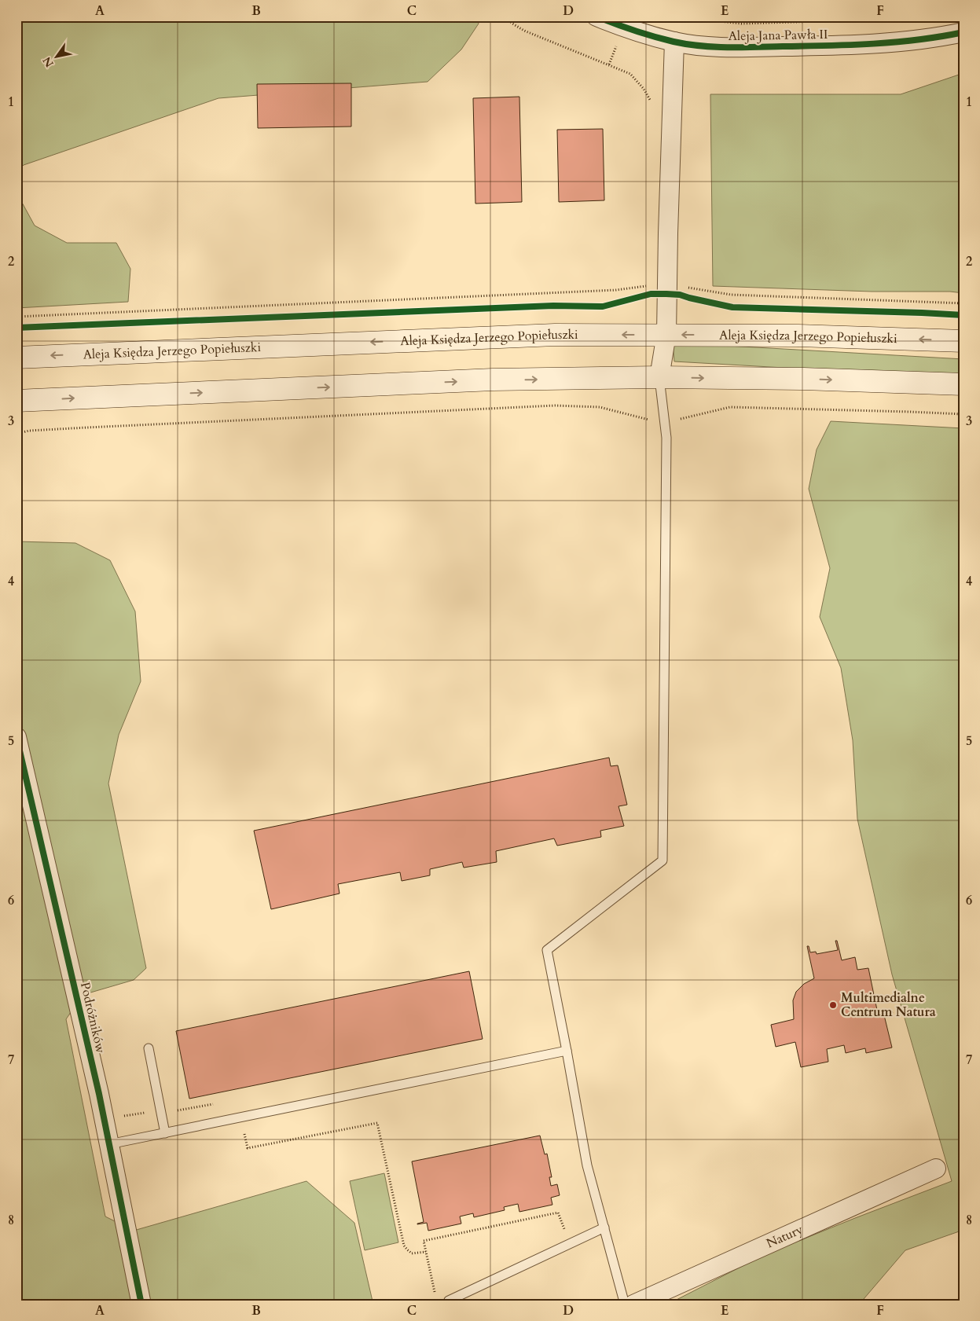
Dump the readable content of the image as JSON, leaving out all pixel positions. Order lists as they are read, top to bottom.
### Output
{
  "streets": {
    "main road": ["Aleja Księdza Jerzego Popiełuszki"],
    "street": ["Aleja Jana Pawła II", "Podróżników", "Natury"]
  },
  "places": ["Multimedialne Centrum Natura"],
  "north": "bottom left",
  "grid": {
    "columns": [
      "A",
      "B",
      "C",
      "D",
      "E",
      "F"
    ],
    "rows": [
      "1",
      "2",
      "3",
      "4",
      "5",
      "6",
      "7",
      "8"
    ]
  }
}
